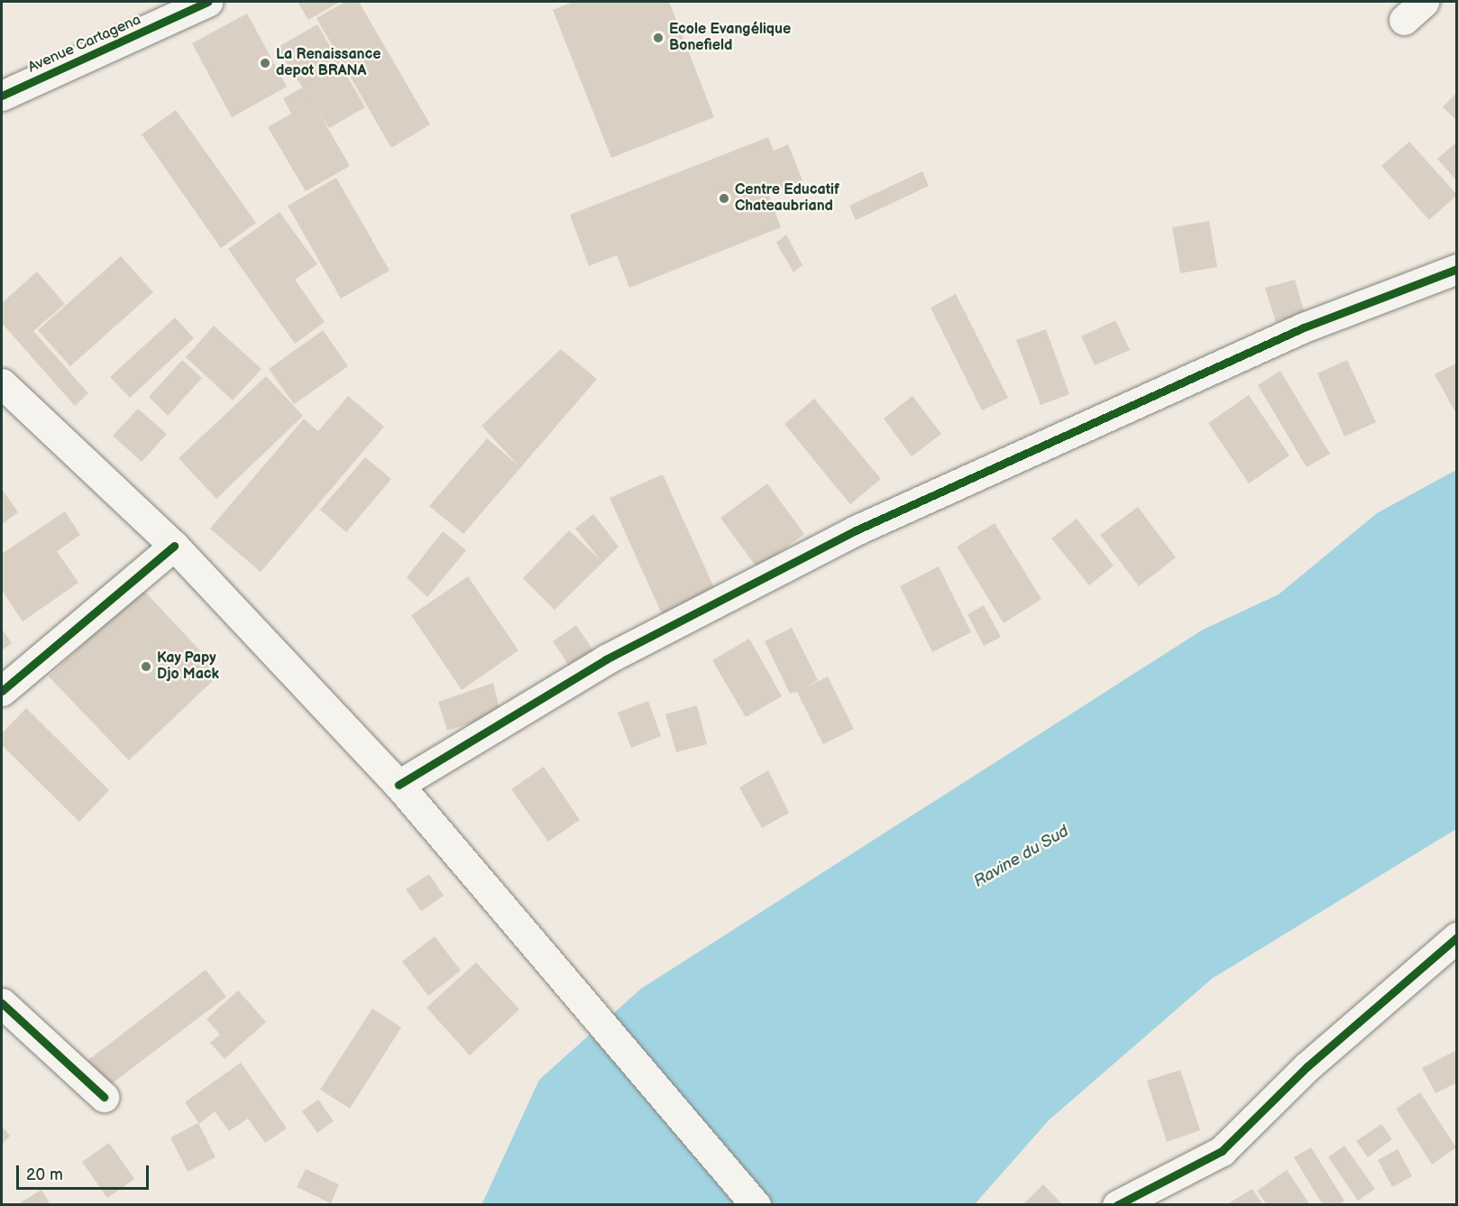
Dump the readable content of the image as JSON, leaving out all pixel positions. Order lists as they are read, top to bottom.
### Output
{
  "streets": {
    "street": ["Avenue Cartagena"]
  },
  "water": ["Ravine du Sud"],
  "places": [
    "Ecole Evangélique Bonefield",
    "La Renaissance depot BRANA",
    "Centre Educatif Chateaubriand",
    "Kay Papy Djo Mack"
  ],
  "scale_bar": "20 m"
}
